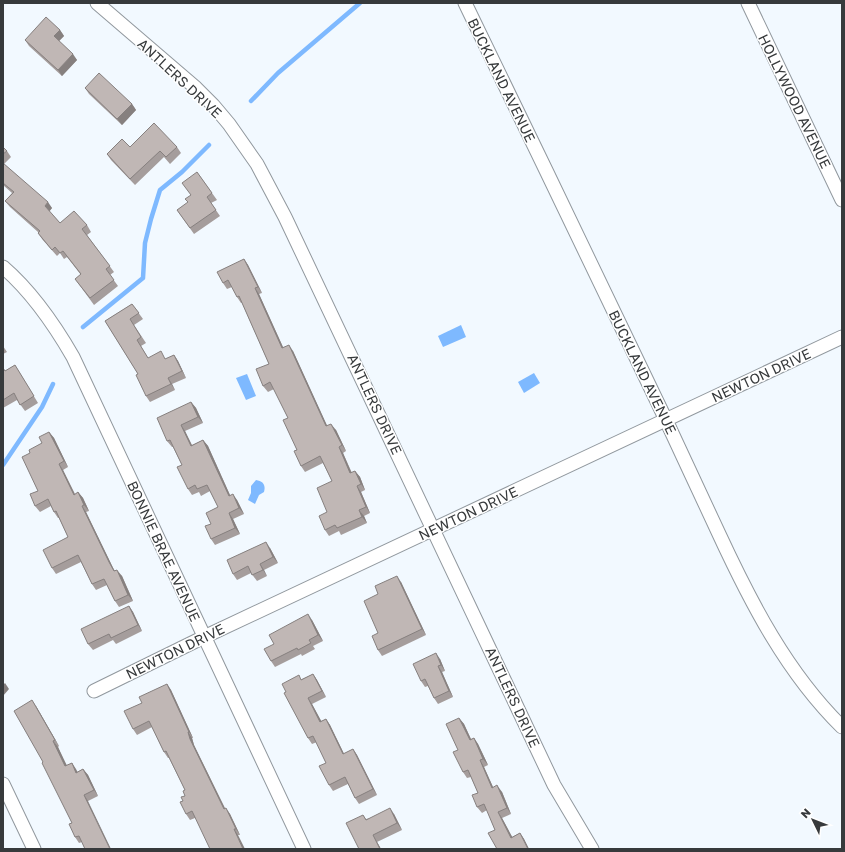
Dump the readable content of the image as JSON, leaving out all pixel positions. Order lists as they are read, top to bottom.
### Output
{
  "streets": {
    "street": [
      "ANTLERS DRIVE",
      "BUCKLAND AVENUE",
      "HOLLYWOOD AVENUE",
      "NEWTON DRIVE",
      "BONNIE BRAE AVENUE"
    ]
  },
  "crossings": [
    ["ANTLERS DRIVE", "NEWTON DRIVE"],
    ["BUCKLAND AVENUE", "NEWTON DRIVE"],
    ["NEWTON DRIVE", "BONNIE BRAE AVENUE"]
  ],
  "north": "top left"
}
